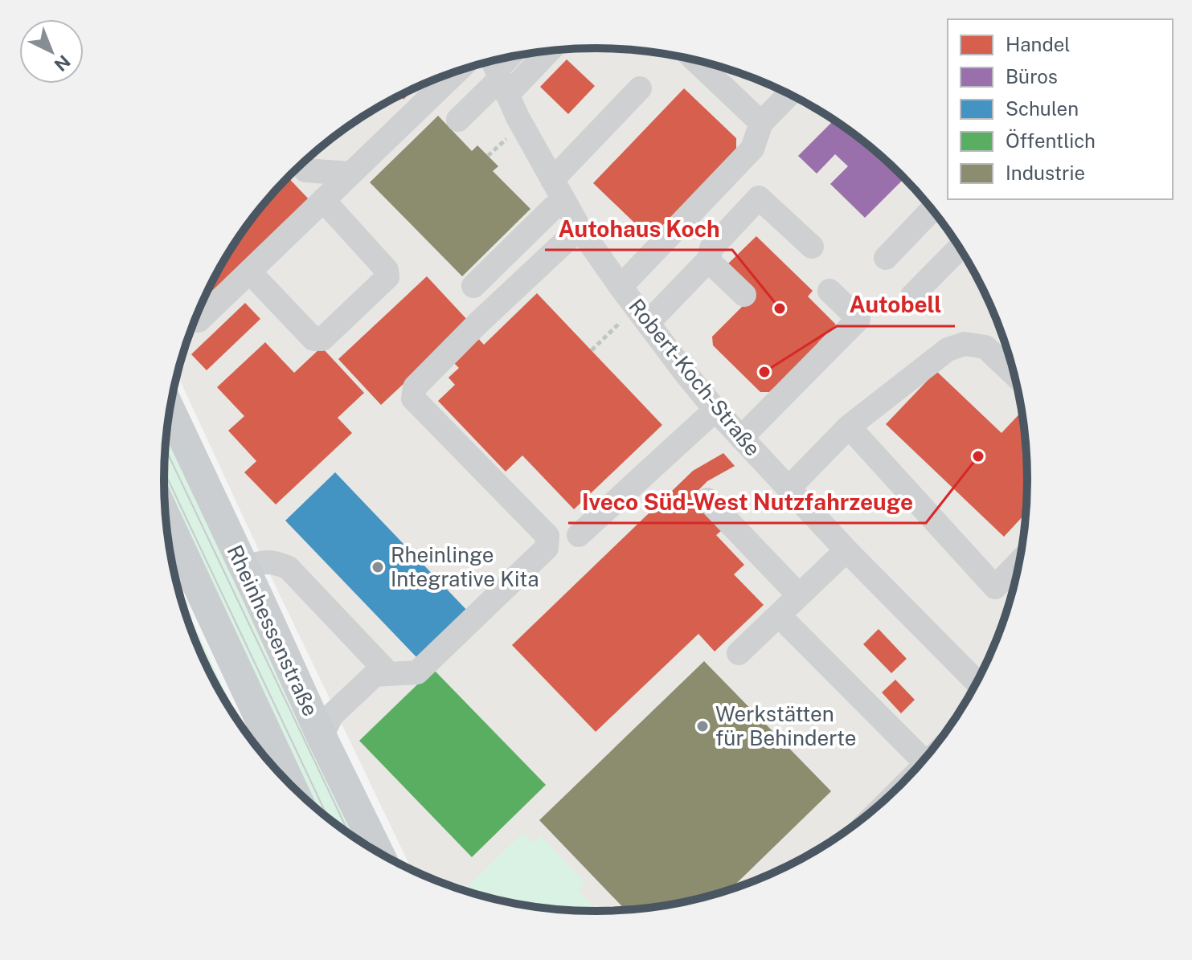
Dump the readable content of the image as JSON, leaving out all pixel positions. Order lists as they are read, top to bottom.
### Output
{
  "streets": {
    "main road": ["Rheinhessenstraße"],
    "street": ["Robert-Koch-Straße"]
  },
  "places": [
    "Autohaus Koch",
    "Autobell",
    "Iveco Süd-West Nutzfahrzeuge",
    "Rheinlinge Integrative Kita",
    "Werkstätten für Behinderte"
  ],
  "legend": [
    "Handel",
    "Büros",
    "Schulen",
    "Öffentlich",
    "Industrie"
  ],
  "north": "bottom right"
}
